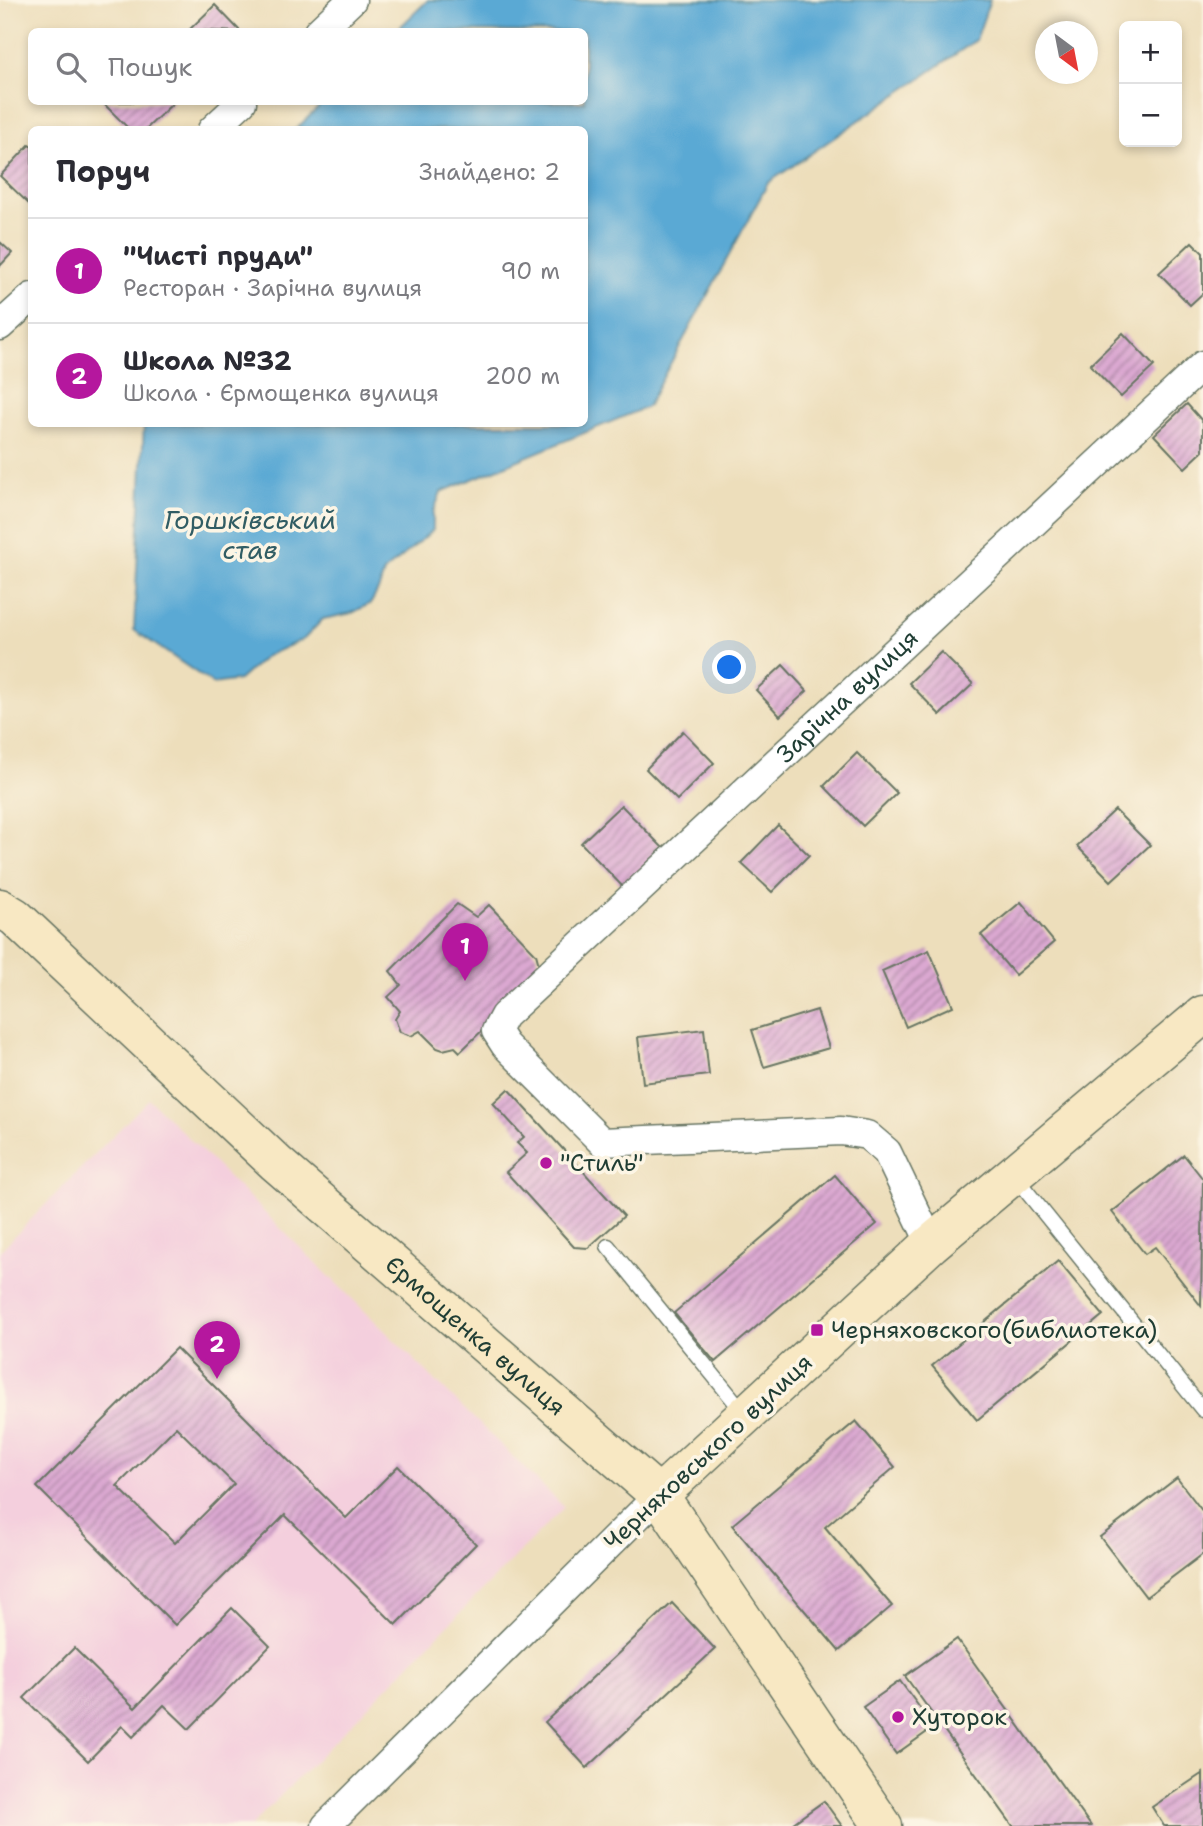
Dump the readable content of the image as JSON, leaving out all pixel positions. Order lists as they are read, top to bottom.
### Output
{
  "streets": {
    "street": ["Зарічна вулиця", "Єрмощенка вулиця", "Черняховського вулиця"]
  },
  "crossings": [
    ["Зарічна вулиця", "Черняховського вулиця"],
    ["Єрмощенка вулиця", "Черняховського вулиця"]
  ],
  "water": ["Горшківський став"],
  "places": {
    "other": ["\"Стиль\"", "Хуторок"],
    "transit": ["Черняховского(библиотека)"]
  },
  "north": "bottom right",
  "page": {
    "map_buttons": ["+", "−"],
    "search": "Пошук",
    "heading": ["Поруч", "Знайдено: 2"],
    "list": [
      {
        "mark": "1",
        "name": "\"Чисті пруди\"",
        "note": "Ресторан · Зарічна вулиця",
        "value": "90 m"
      },
      {
        "mark": "2",
        "name": "Школа №32",
        "note": "Школа · Єрмощенка вулиця",
        "value": "200 m"
      }
    ],
    "pins": ["1", "2"]
  }
}
